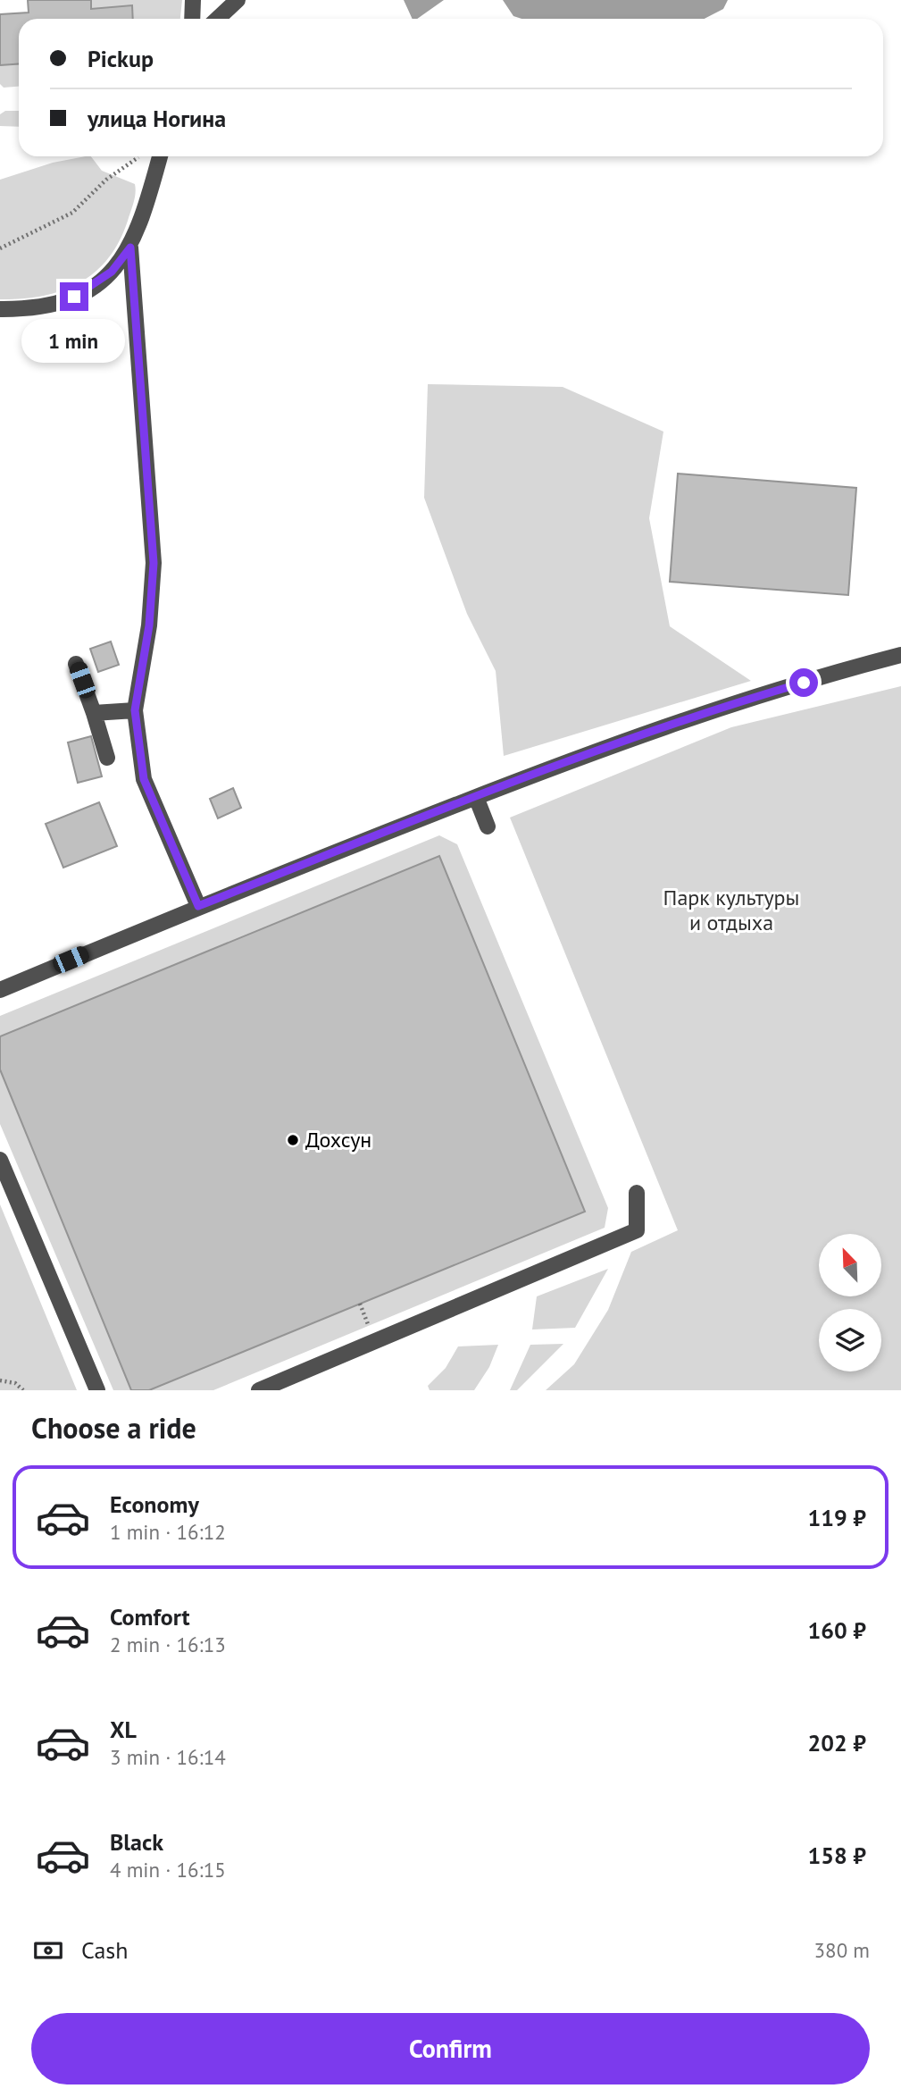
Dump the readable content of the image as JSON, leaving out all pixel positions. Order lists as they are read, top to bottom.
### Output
{
  "parks": ["Парк культуры и отдыха"],
  "places": ["Дохсун"],
  "north": "top left",
  "page": {
    "banner": ["Pickup", "улица Ногина"],
    "bubble": "1 min",
    "heading": "Choose a ride",
    "list": [
      {
        "name": "Economy",
        "note": "1 min · 16:12",
        "value": "119 ₽"
      },
      {
        "name": "Comfort",
        "note": "2 min · 16:13",
        "value": "160 ₽"
      },
      {
        "name": "XL",
        "note": "3 min · 16:14",
        "value": "202 ₽"
      },
      {
        "name": "Black",
        "note": "4 min · 16:15",
        "value": "158 ₽"
      }
    ],
    "pay": ["Cash", "380 m"],
    "buttons": "Confirm"
  }
}
